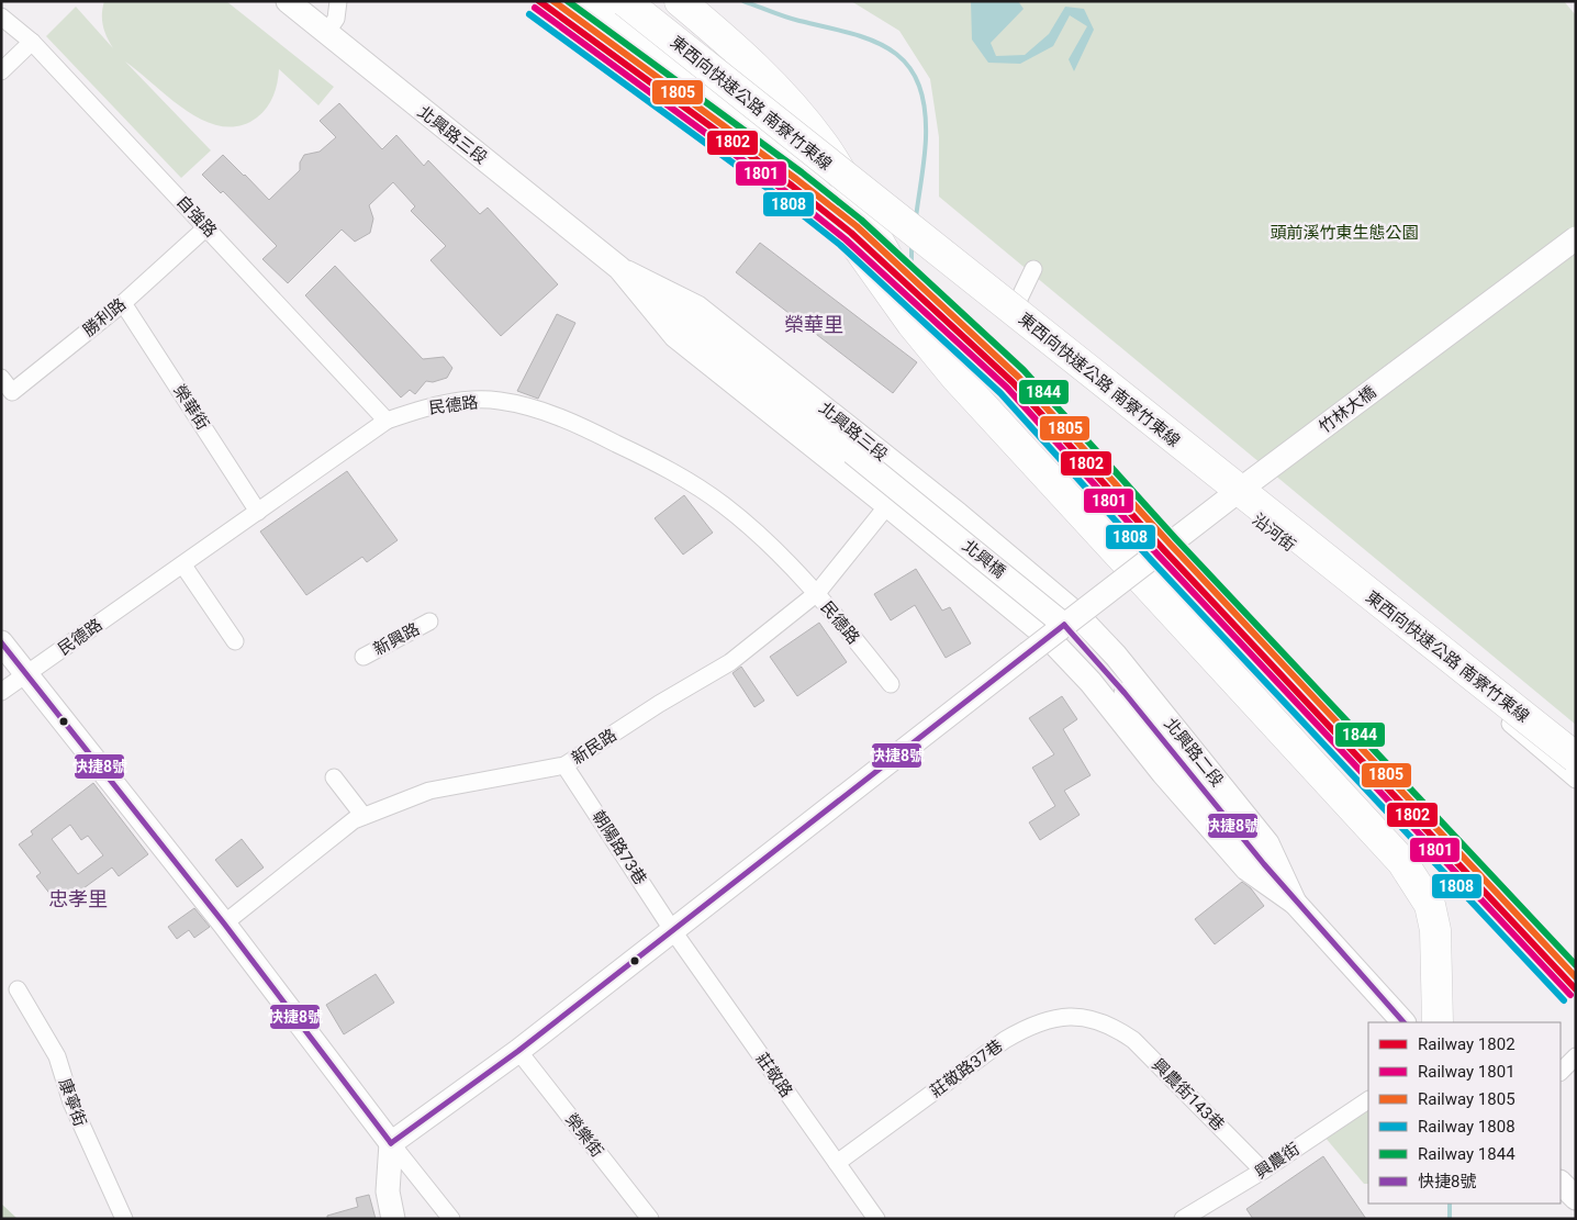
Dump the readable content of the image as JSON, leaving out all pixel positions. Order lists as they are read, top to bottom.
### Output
{
  "streets": {
    "highway": ["東西向快速公路 南寮竹東線"],
    "street": [
      "北興路三段",
      "自強路",
      "勝利路",
      "民德路",
      "榮華街",
      "竹林大橋",
      "沿河街",
      "北興橋",
      "新興路",
      "新民路",
      "北興路二段",
      "朝陽路73巷",
      "莊敬路37巷",
      "莊敬路",
      "興農街143巷",
      "康寧街",
      "榮樂街",
      "興農街"
    ]
  },
  "crossings": [
    ["北興路三段", "竹林大橋"],
    ["北興路三段", "北興橋"],
    ["北興路三段", "新民路"],
    ["北興路三段", "北興路二段"],
    ["自強路", "勝利路"],
    ["自強路", "民德路"],
    ["勝利路", "榮華街"],
    ["民德路", "榮華街"],
    ["民德路", "新民路"],
    ["竹林大橋", "北興橋"],
    ["竹林大橋", "北興路二段"],
    ["竹林大橋", "朝陽路73巷"],
    ["竹林大橋", "莊敬路"],
    ["竹林大橋", "榮樂街"],
    ["北興橋", "北興路二段"],
    ["新民路", "朝陽路73巷"],
    ["朝陽路73巷", "莊敬路"],
    ["莊敬路37巷", "莊敬路"],
    ["莊敬路37巷", "興農街143巷"],
    ["興農街143巷", "興農街"]
  ],
  "districts": ["榮華里", "忠孝里"],
  "parks": ["頭前溪竹東生態公園"],
  "lines": [
    "rail line 1802",
    "rail line 1805",
    "rail line 1844",
    "rail line 1801",
    "rail line 1808",
    "transit line 快捷8號"
  ],
  "legend": [
    "Railway 1802",
    "Railway 1801",
    "Railway 1805",
    "Railway 1808",
    "Railway 1844",
    "快捷8號"
  ]
}
